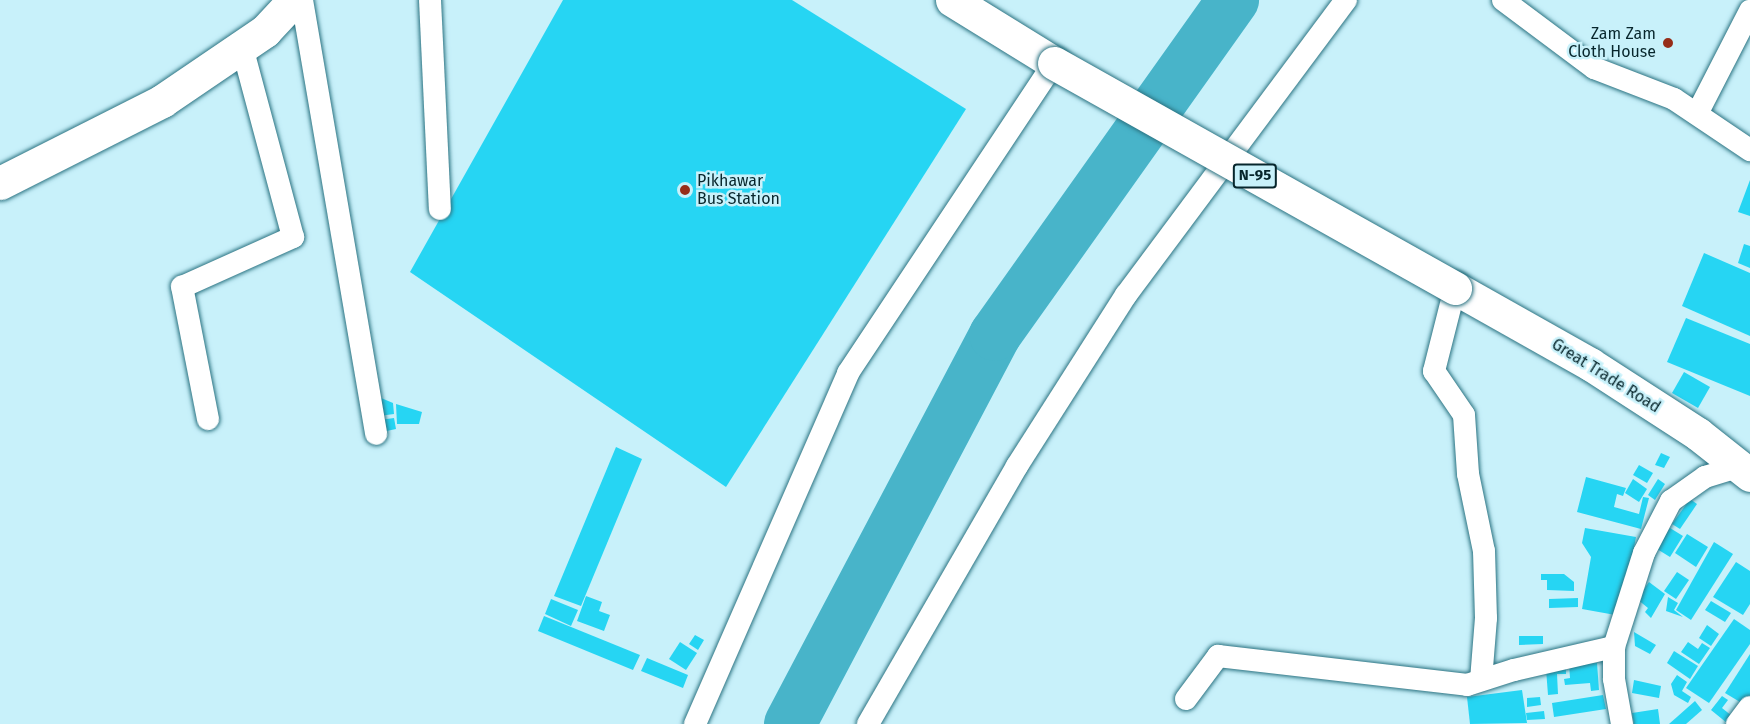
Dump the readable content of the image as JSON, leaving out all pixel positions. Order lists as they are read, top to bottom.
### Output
{
  "streets": {
    "main road": ["N-95", "Great Trade Road"]
  },
  "crossings": [
    ["N-95", "Great Trade Road"]
  ],
  "places": ["Zam Zam Cloth House", "Pikhawar Bus Station"]
}
